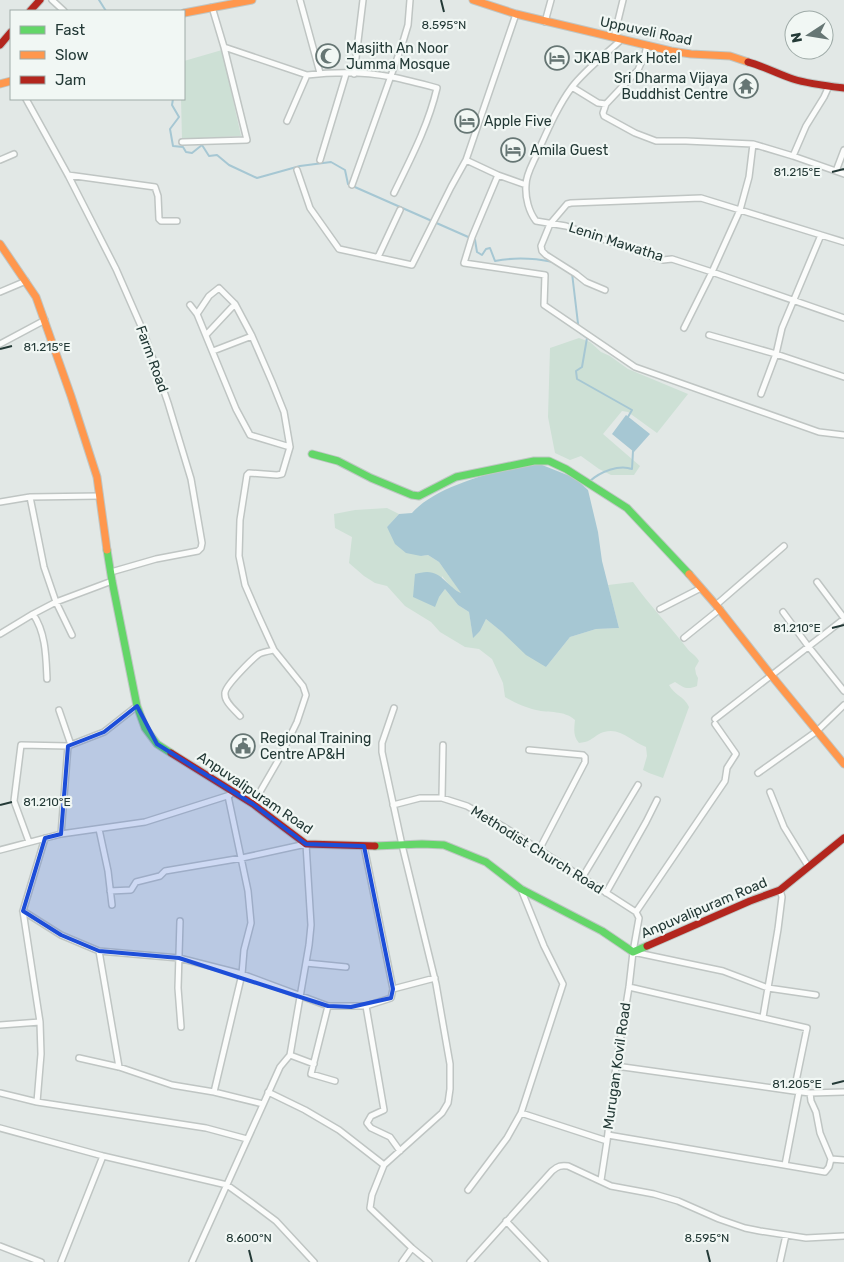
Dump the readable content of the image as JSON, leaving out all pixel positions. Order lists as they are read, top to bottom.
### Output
{
  "streets": {
    "street": [
      "Uppuveli Road",
      "Lenin Mawatha",
      "Farm Road",
      "Anpuvalipuram Road",
      "Methodist Church Road",
      "Murugan Kovil Road"
    ]
  },
  "crossings": [
    ["Uppuveli Road", "Lenin Mawatha"],
    ["Farm Road", "Anpuvalipuram Road"],
    ["Anpuvalipuram Road", "Murugan Kovil Road"]
  ],
  "places": {
    "mosque": ["Masjith An Noor Jumma Mosque"],
    "hotel": ["JKAB Park Hotel", "Apple Five", "Amila Guest"],
    "temple": ["Sri Dharma Vijaya Buddhist Centre"],
    "public building": ["Regional Training Centre AP&H"]
  },
  "legend": ["Fast", "Slow", "Jam"],
  "north": "left",
  "coordinates": [
    "8.595°N",
    "81.215°E",
    "81.210°E",
    "81.205°E",
    "8.600°N"
  ]
}
